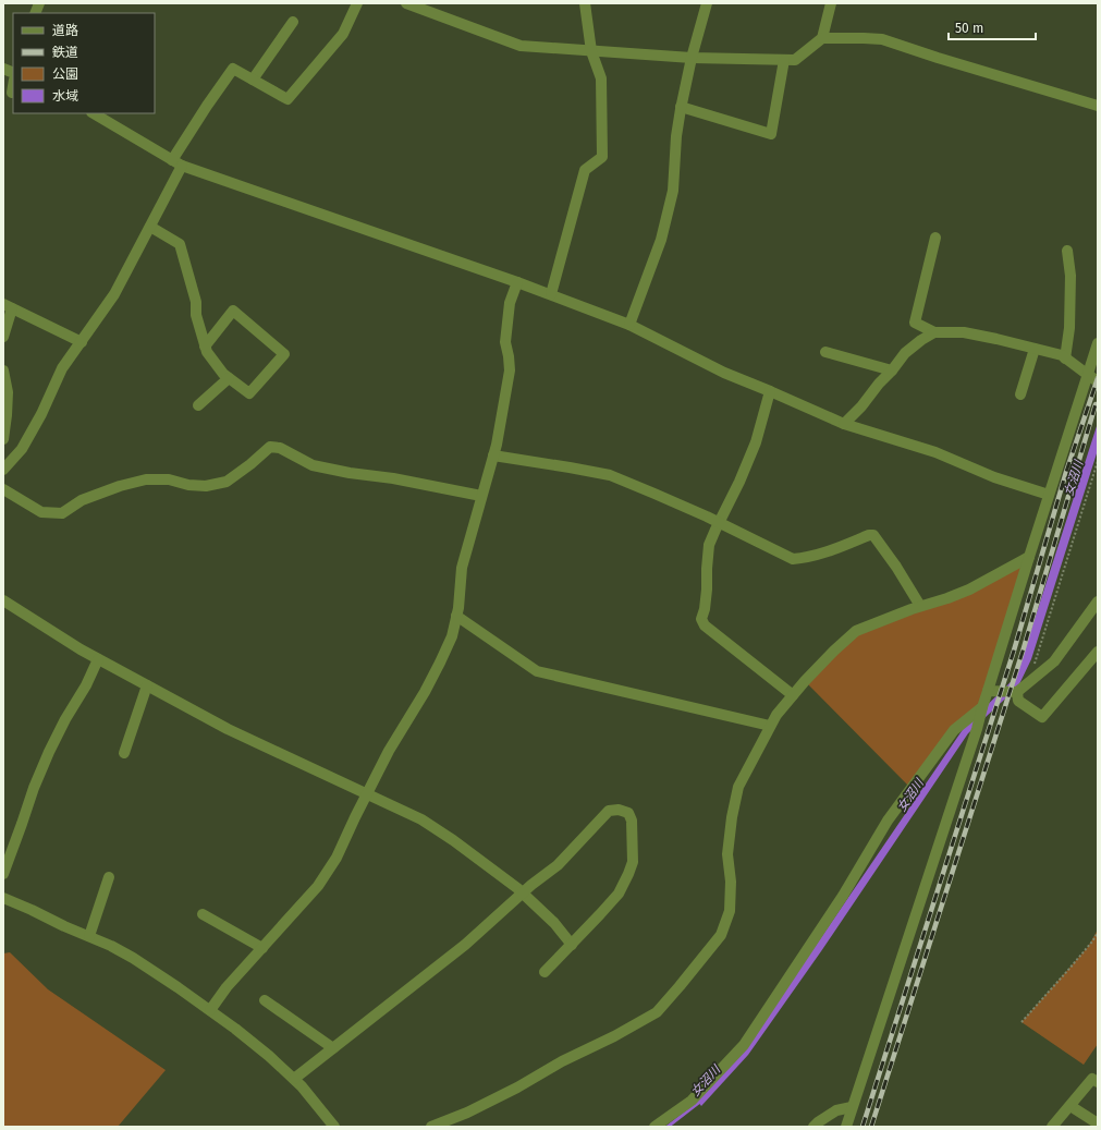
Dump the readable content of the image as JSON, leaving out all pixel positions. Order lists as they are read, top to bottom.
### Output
{
  "water": ["女沼川"],
  "legend": [
    "道路",
    "鉄道",
    "公園",
    "水域"
  ],
  "scale_bar": "50 m"
}
